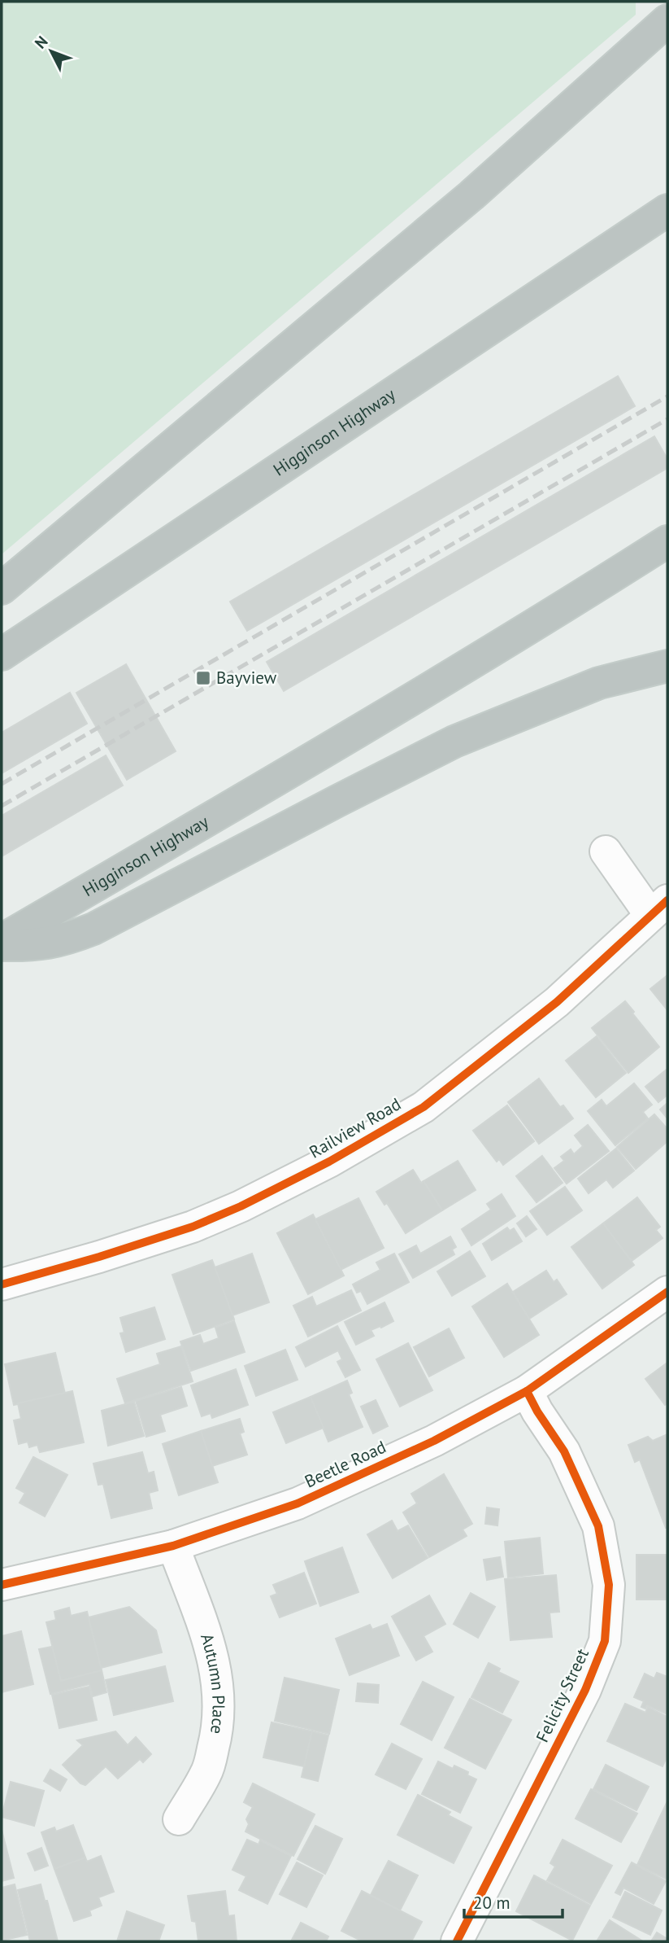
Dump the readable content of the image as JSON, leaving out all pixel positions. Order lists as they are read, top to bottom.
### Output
{
  "streets": {
    "highway": ["Higginson Highway"],
    "street": [
      "Railview Road",
      "Beetle Road",
      "Autumn Place",
      "Felicity Street"
    ]
  },
  "crossings": [
    ["Beetle Road", "Autumn Place"],
    ["Beetle Road", "Felicity Street"]
  ],
  "places": {
    "transit": ["Bayview"]
  },
  "scale_bar": "20 m",
  "north": "top left"
}
